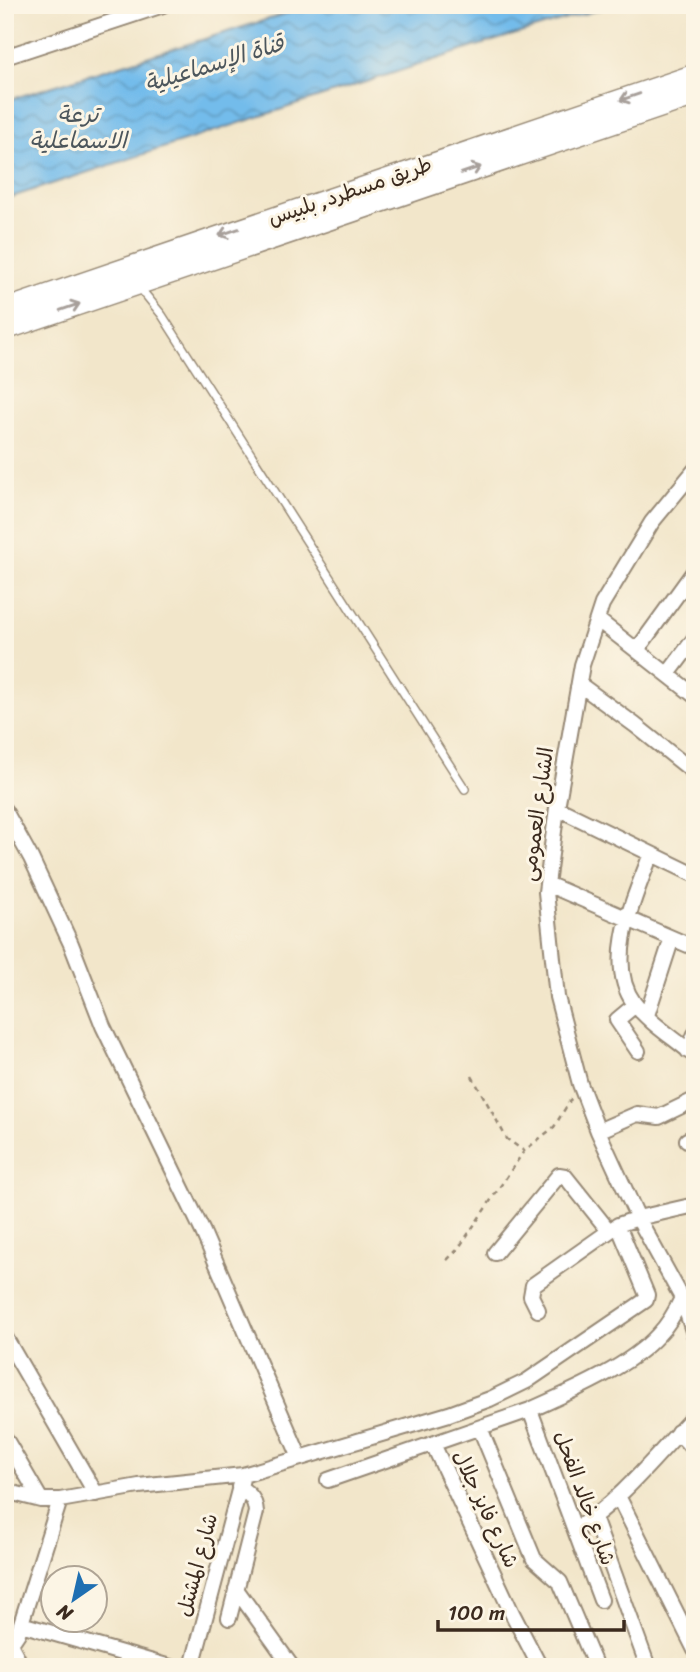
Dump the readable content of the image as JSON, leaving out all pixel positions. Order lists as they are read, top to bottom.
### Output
{
  "streets": {
    "main road": ["طريق مسطرد, بلبيس"],
    "street": [
      "الشارع العمومى",
      "شارع خالد الفحل",
      "شارع فايز جلال",
      "شارع المشتل"
    ]
  },
  "water": ["قناة الإسماعيلية", "ترعة الاسماعلية"],
  "scale_bar": "100 m",
  "north": "bottom left"
}
